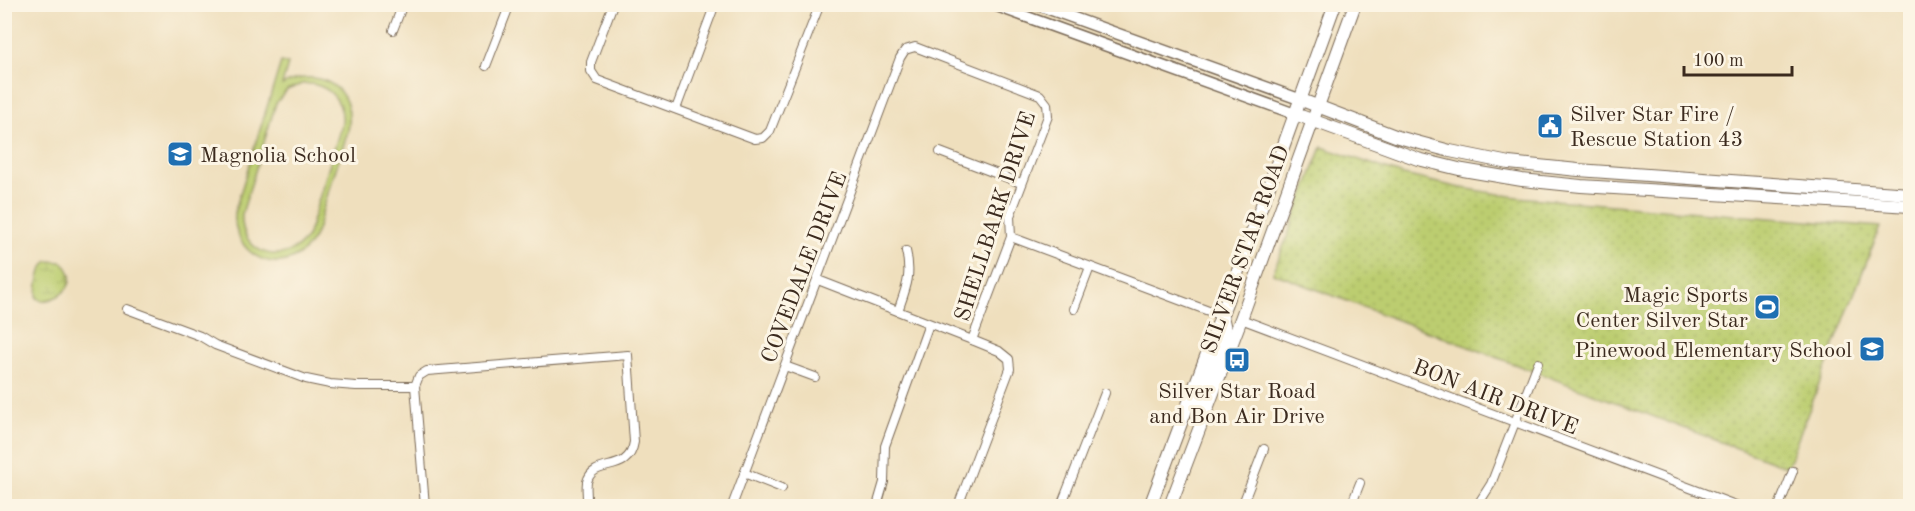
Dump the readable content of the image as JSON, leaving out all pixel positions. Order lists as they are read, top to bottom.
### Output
{
  "streets": {
    "main road": ["SILVER STAR ROAD"],
    "street": ["SHELLBARK DRIVE", "COVEDALE DRIVE", "BON AIR DRIVE"]
  },
  "crossings": [
    ["SHELLBARK DRIVE", "COVEDALE DRIVE"],
    ["SILVER STAR ROAD", "BON AIR DRIVE"]
  ],
  "places": {
    "public building": ["Silver Star Fire / Rescue Station 43"],
    "school or university": ["Magnolia School", "Pinewood Elementary School"],
    "sports": ["Magic Sports Center Silver Star"],
    "bus stop": ["Silver Star Road and Bon Air Drive"]
  },
  "scale_bar": "100 m"
}
